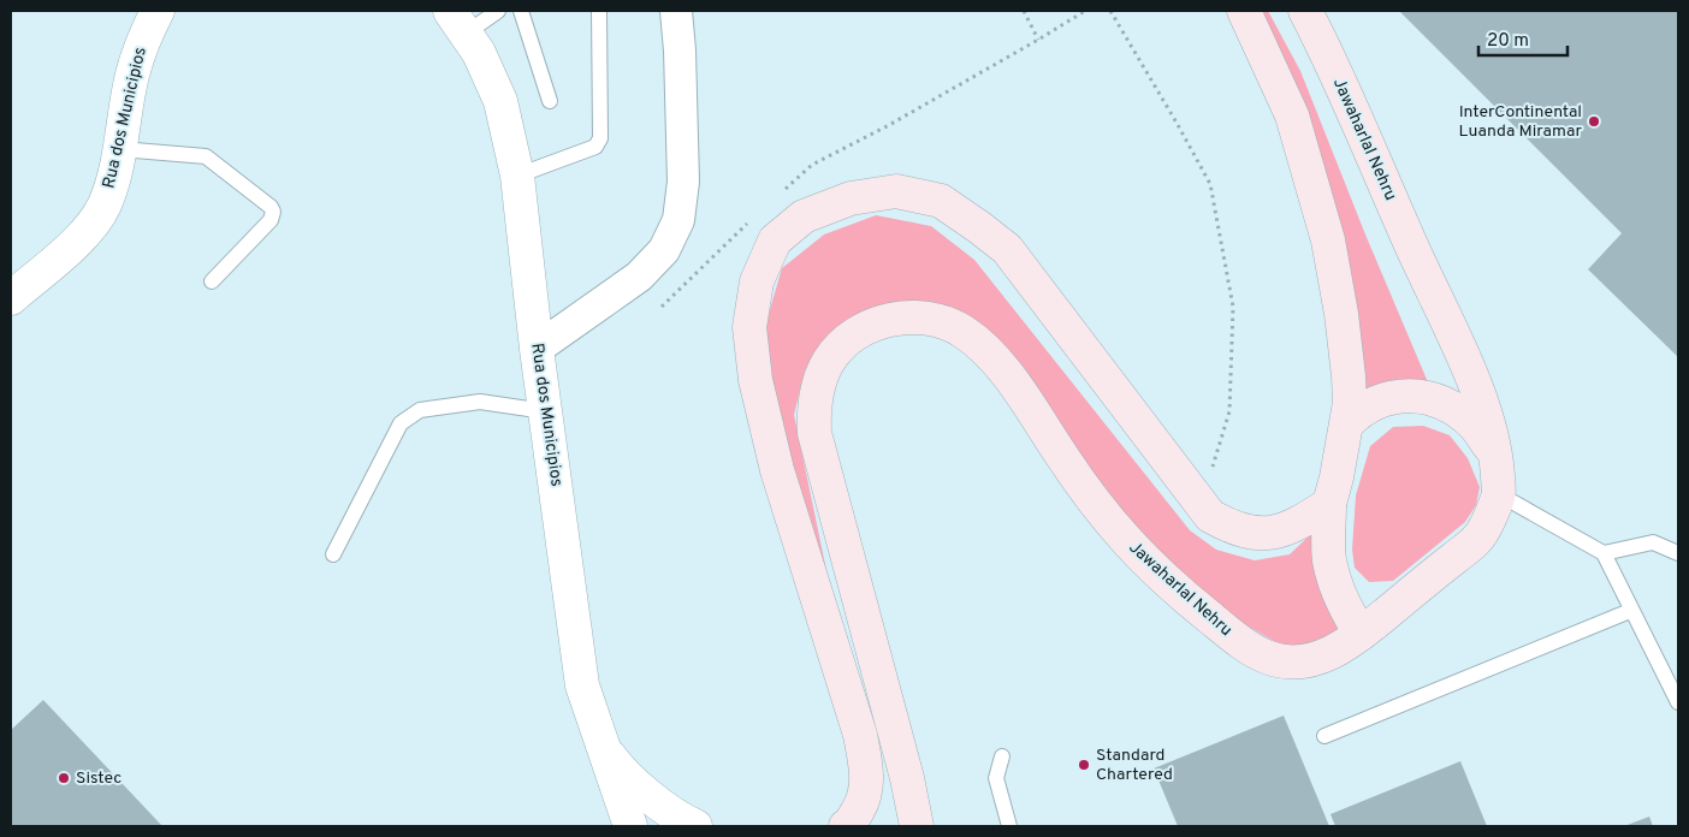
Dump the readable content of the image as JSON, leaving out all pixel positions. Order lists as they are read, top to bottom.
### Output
{
  "streets": {
    "main road": ["Jawaharlal Nehru"],
    "street": ["Rua dos Municipios"]
  },
  "places": ["InterContinental Luanda Miramar", "Standard Chartered", "Sistec"],
  "scale_bar": "20 m"
}
